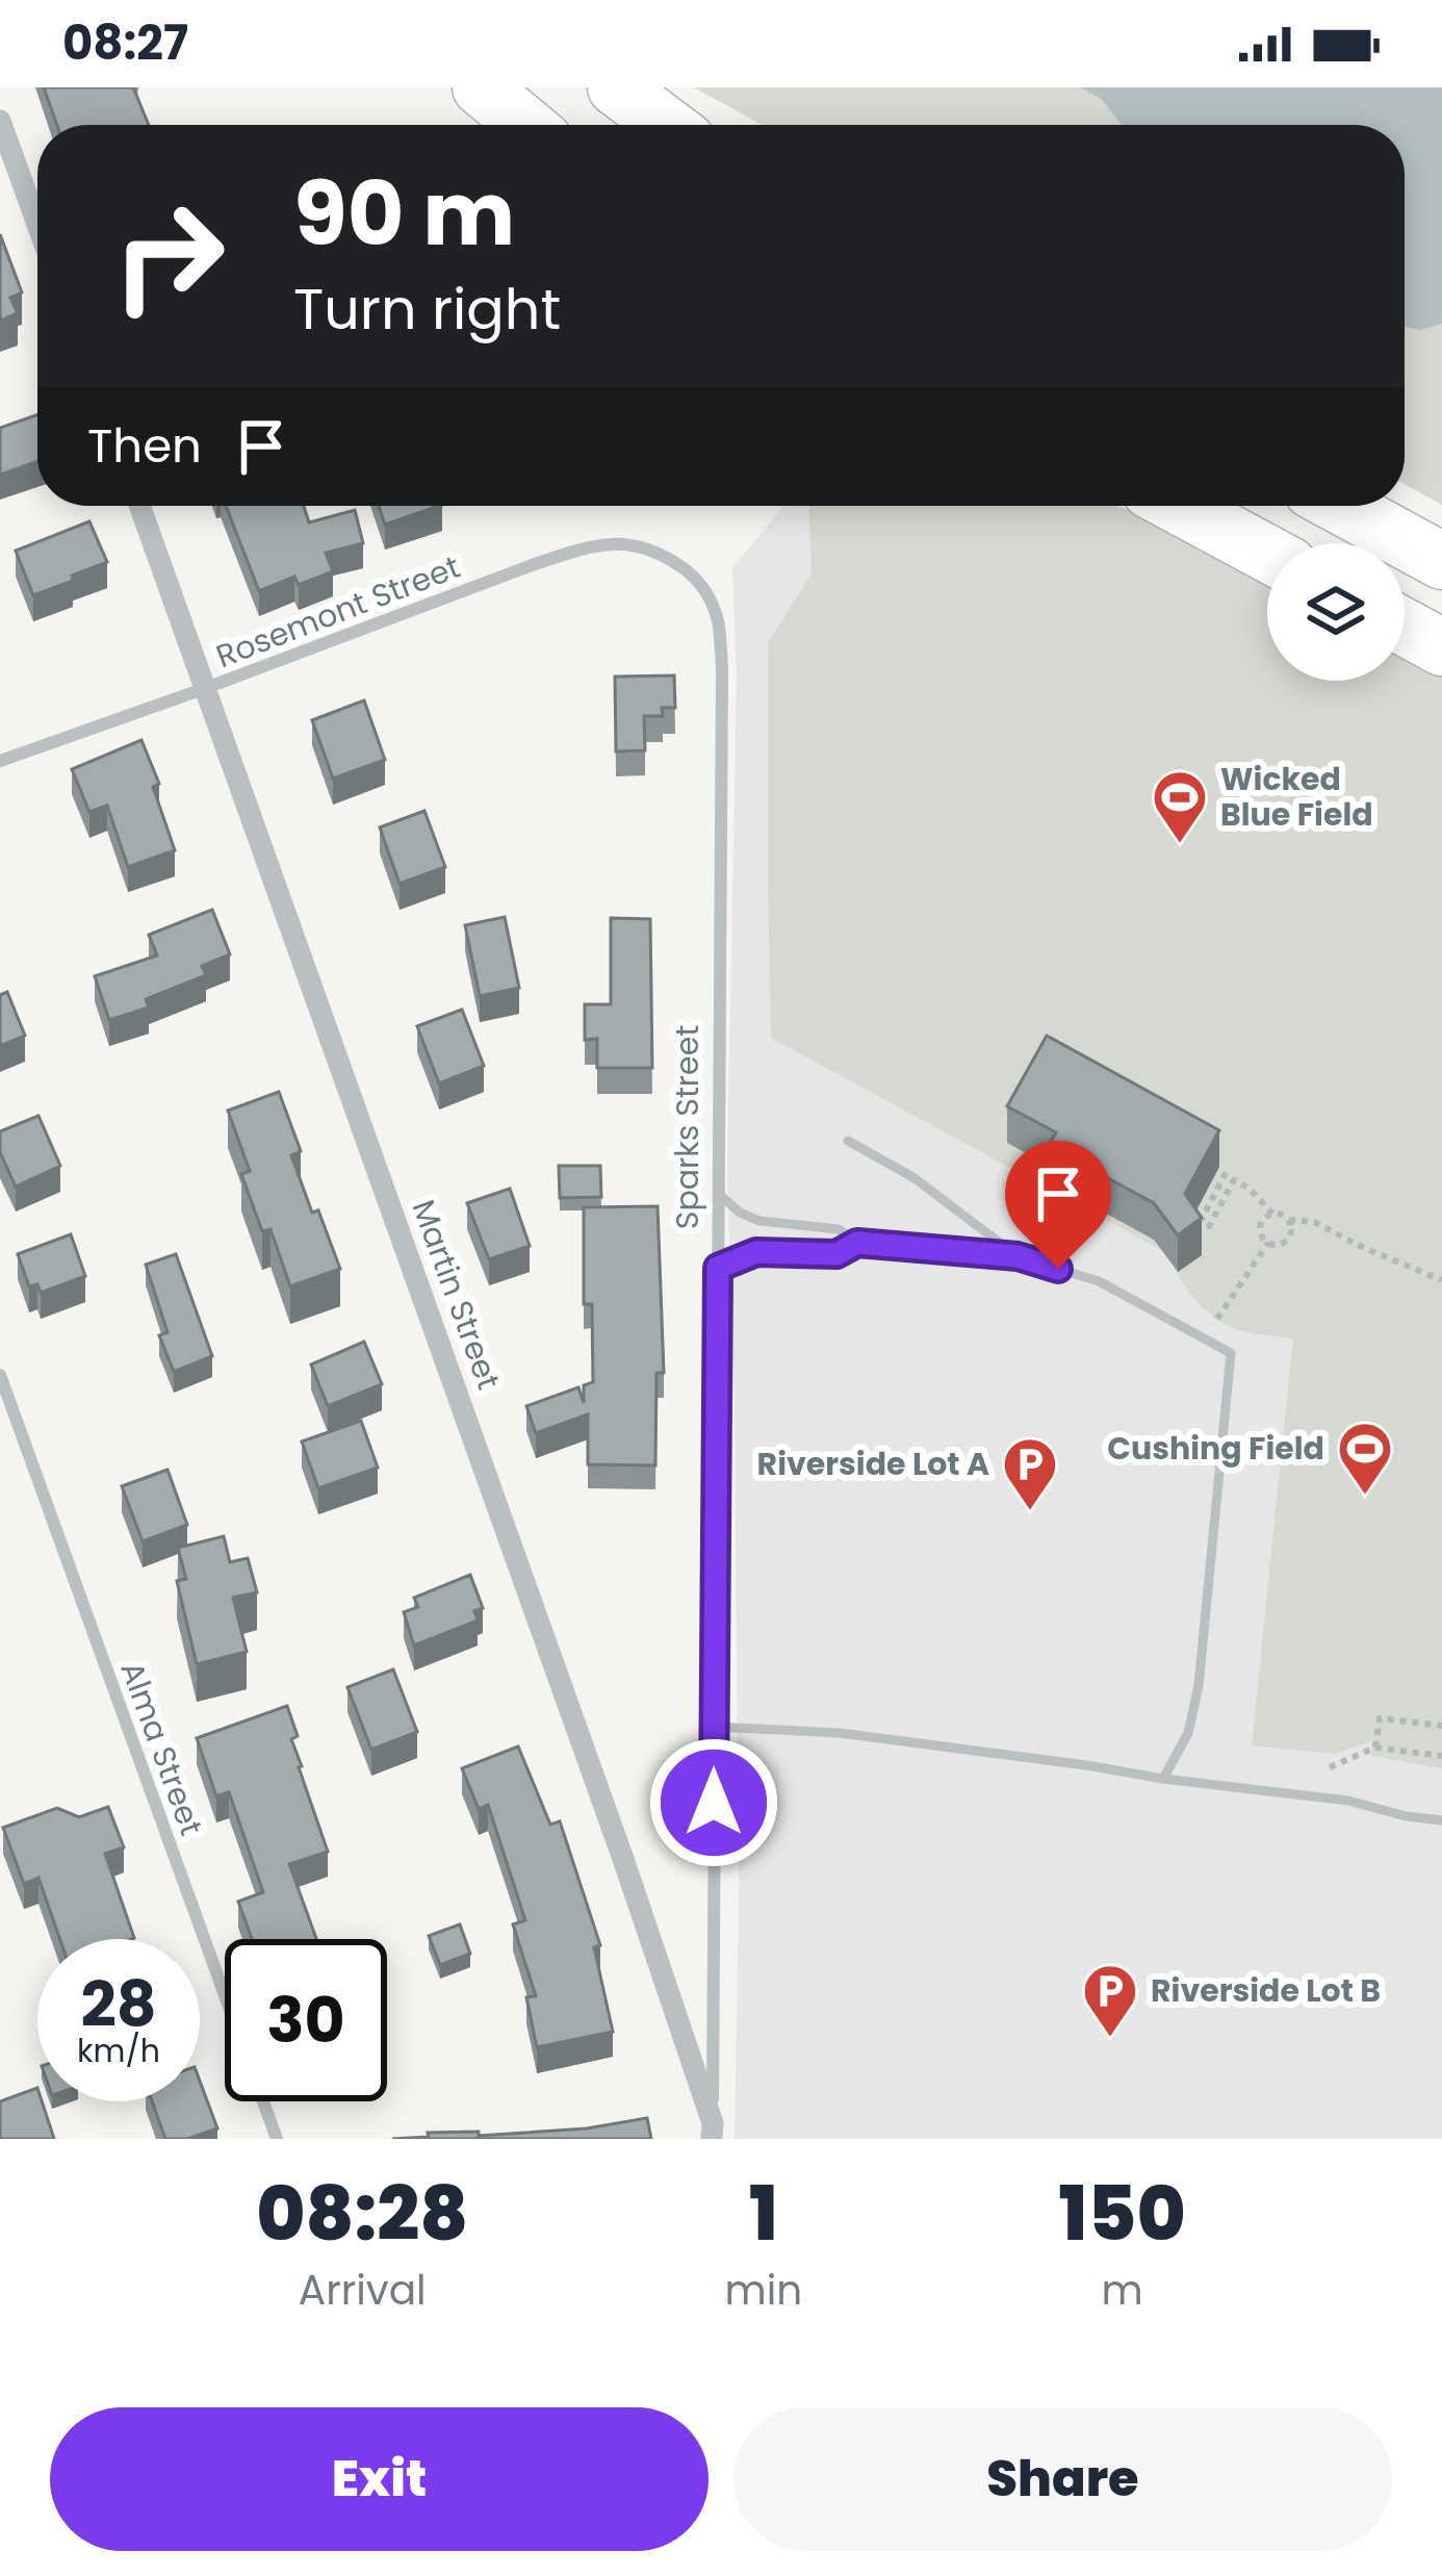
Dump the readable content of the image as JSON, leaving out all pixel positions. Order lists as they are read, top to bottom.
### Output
{
  "streets": {
    "street": [
      "Rosemont Street",
      "Sparks Street",
      "Martin Street",
      "Alma Street"
    ]
  },
  "crossings": [
    ["Rosemont Street", "Sparks Street"],
    ["Rosemont Street", "Martin Street"],
    ["Sparks Street", "Martin Street"]
  ],
  "places": {
    "sports": ["Wicked Blue Field", "Cushing Field"],
    "parking": ["Riverside Lot A", "Riverside Lot B"]
  },
  "page": {
    "status": "08:27",
    "turn": ["90 m", "Turn right"],
    "then": "Then",
    "speed": "28 km/h",
    "limit": "30",
    "eta": [
      "08:28",
      "Arrival",
      "1",
      "min",
      "150",
      "m"
    ],
    "buttons": ["Exit", "Share"]
  }
}
